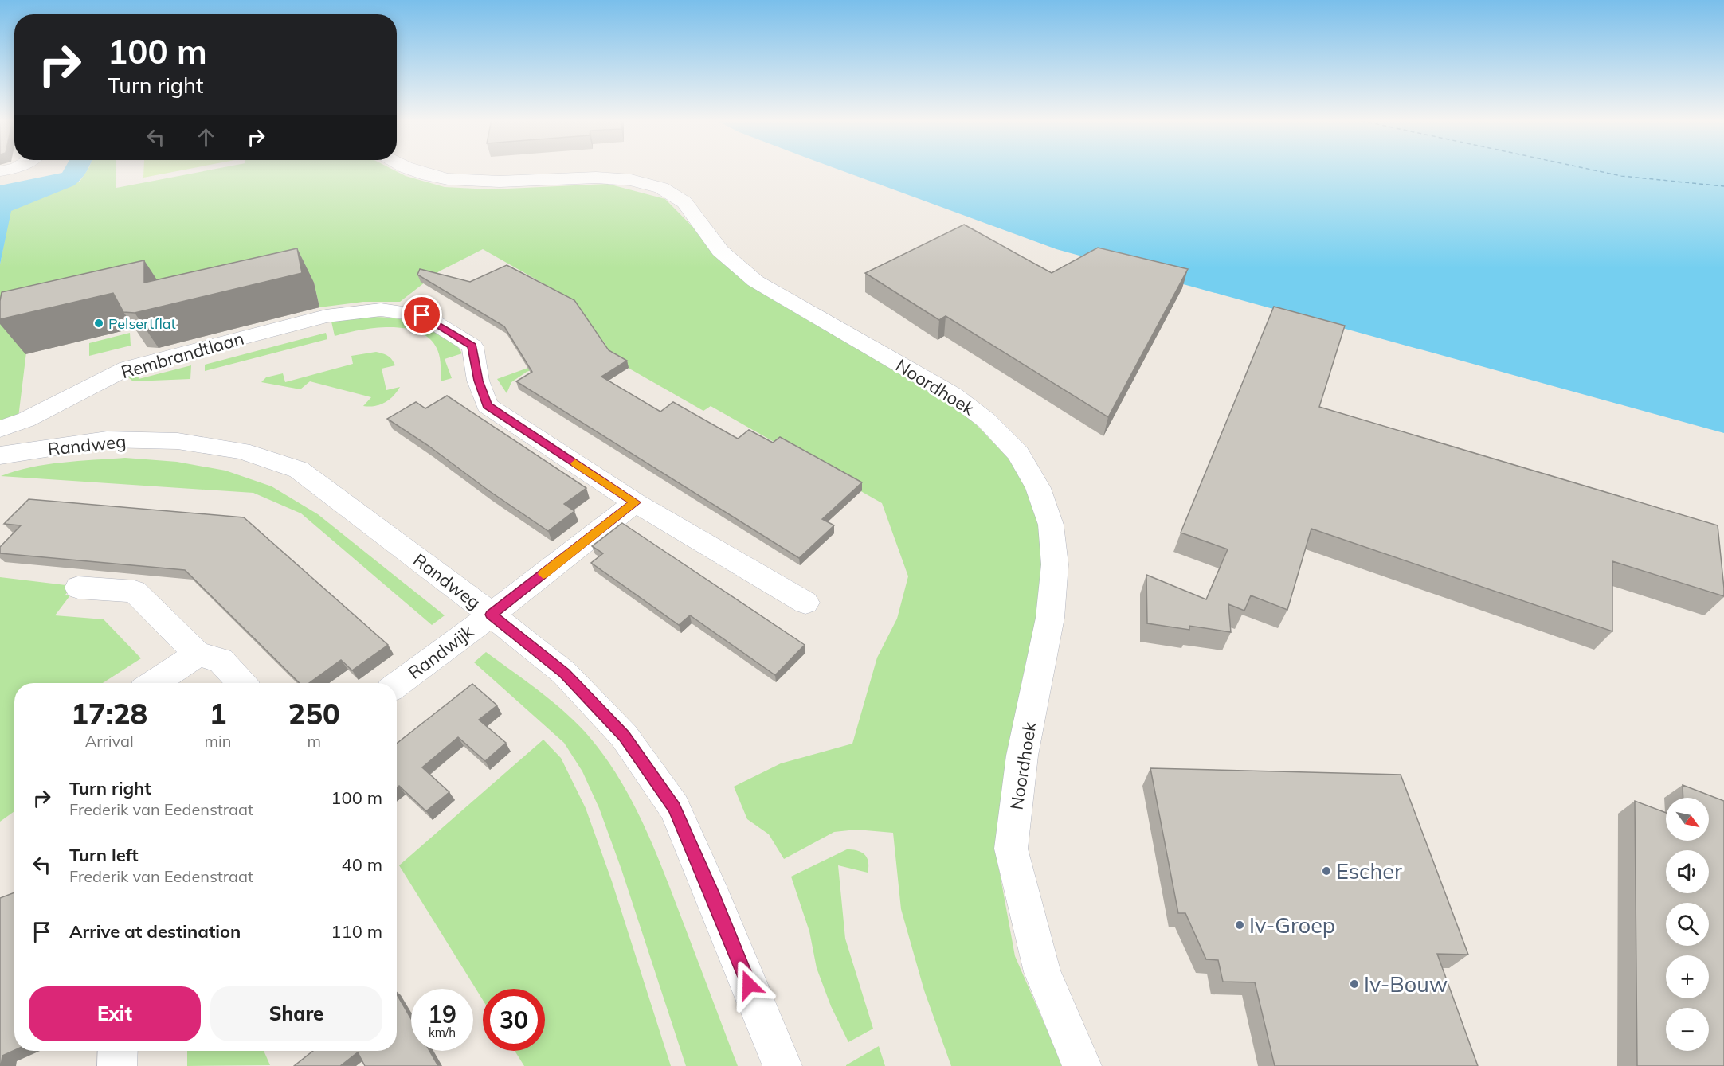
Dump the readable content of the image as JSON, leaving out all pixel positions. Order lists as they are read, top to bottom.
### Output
{
  "streets": {
    "street": [
      "Rembrandtlaan",
      "Noordhoek",
      "Randweg",
      "Randwijk"
    ]
  },
  "crossings": [
    ["Rembrandtlaan", "Randwijk"],
    ["Randweg", "Randwijk"]
  ],
  "places": [
    "Pelsertflat",
    "Escher",
    "Iv-Groep",
    "Iv-Bouw"
  ],
  "north": "bottom right",
  "page": {
    "turn": ["100 m", "Turn right"],
    "eta": [
      "17:28",
      "Arrival",
      "1",
      "min",
      "250",
      "m"
    ],
    "list": [
      {
        "name": "Turn right",
        "note": "Frederik van Eedenstraat",
        "value": "100 m"
      },
      {
        "name": "Turn left",
        "note": "Frederik van Eedenstraat",
        "value": "40 m"
      },
      {
        "name": "Arrive at destination",
        "value": "110 m"
      }
    ],
    "map_buttons": ["+", "−"],
    "buttons": ["Exit", "Share"],
    "speed": "19 km/h",
    "limit": "30"
  }
}
